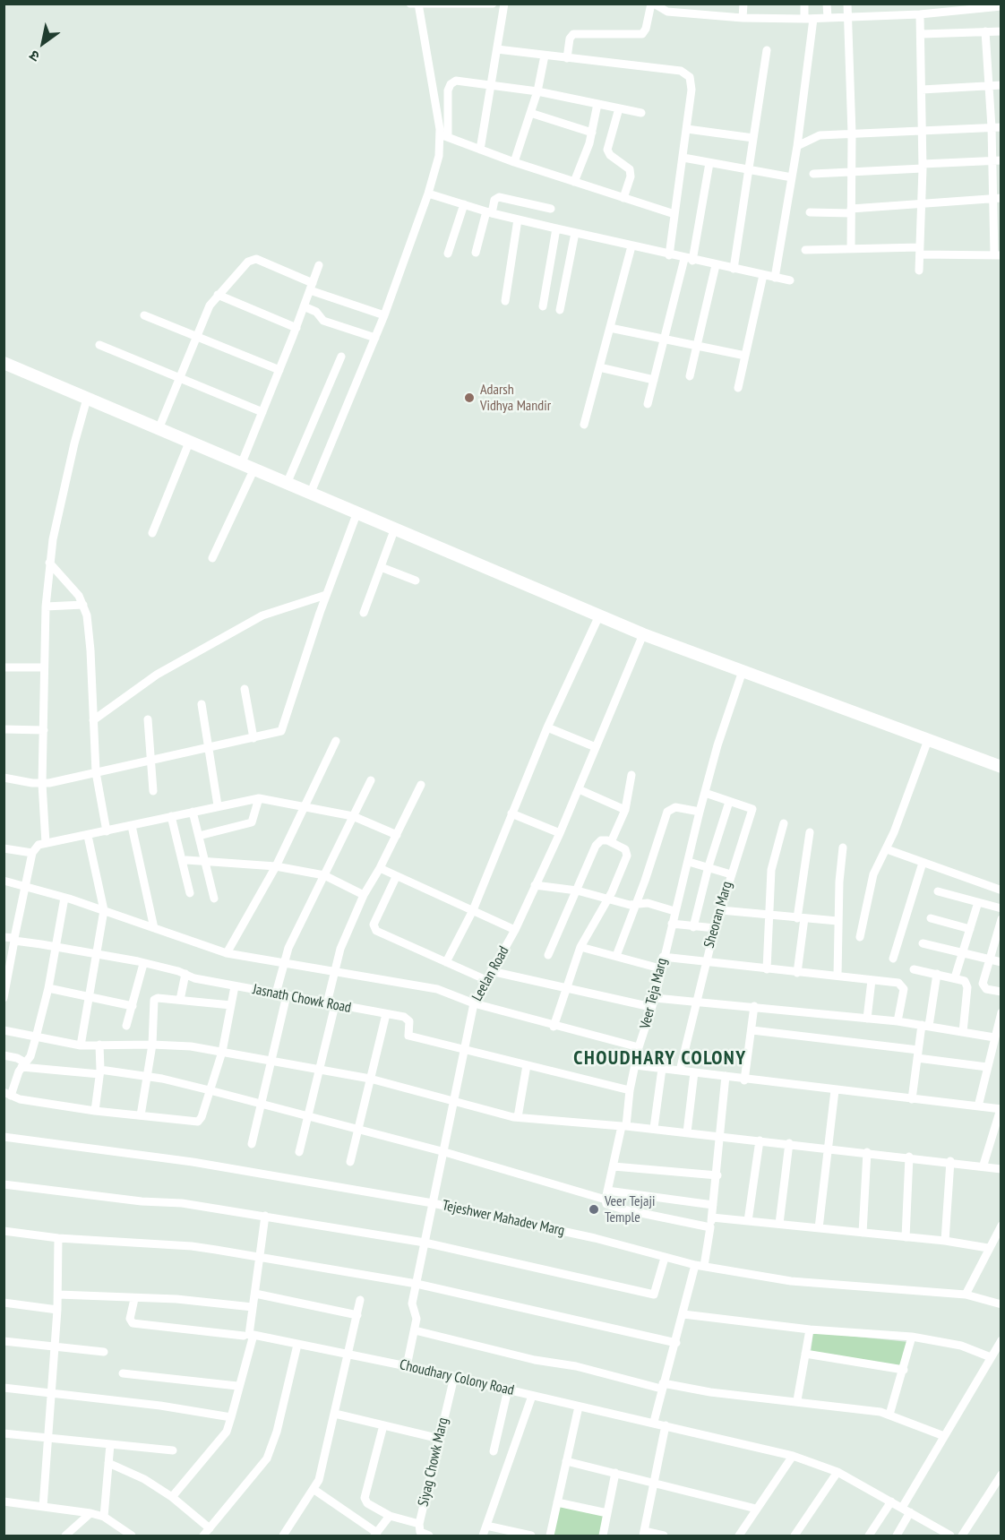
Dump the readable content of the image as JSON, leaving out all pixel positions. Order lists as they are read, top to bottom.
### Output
{
  "streets": {
    "street": [
      "Sheoran Marg",
      "Leelan Road",
      "Veer Teja Marg",
      "Jasnath Chowk Road",
      "Tejeshwer Mahadev Marg",
      "Choudhary Colony Road",
      "Siyag Chowk Marg"
    ]
  },
  "crossings": [
    ["Sheoran Marg", "Veer Teja Marg"],
    ["Leelan Road", "Jasnath Chowk Road"],
    ["Leelan Road", "Tejeshwer Mahadev Marg"],
    ["Leelan Road", "Choudhary Colony Road"],
    ["Veer Teja Marg", "Jasnath Chowk Road"],
    ["Choudhary Colony Road", "Siyag Chowk Marg"]
  ],
  "districts": ["CHOUDHARY COLONY"],
  "places": ["Adarsh Vidhya Mandir", "Veer Tejaji Temple"],
  "north": "bottom left"
}
